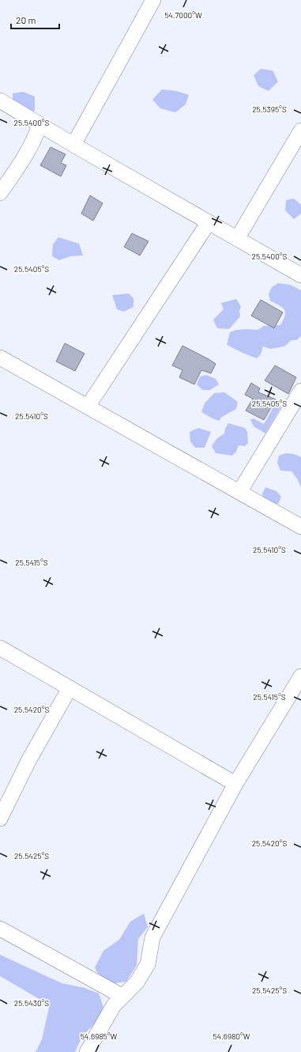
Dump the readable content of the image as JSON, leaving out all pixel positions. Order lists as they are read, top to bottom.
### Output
{
  "scale_bar": "20 m",
  "coordinates": [
    "54.7000°W",
    "25.5395°S",
    "25.5400°S",
    "25.5405°S",
    "25.5410°S",
    "25.5415°S",
    "25.5420°S",
    "25.5425°S",
    "25.5430°S",
    "54.6985°W",
    "54.6980°W"
  ]
}
